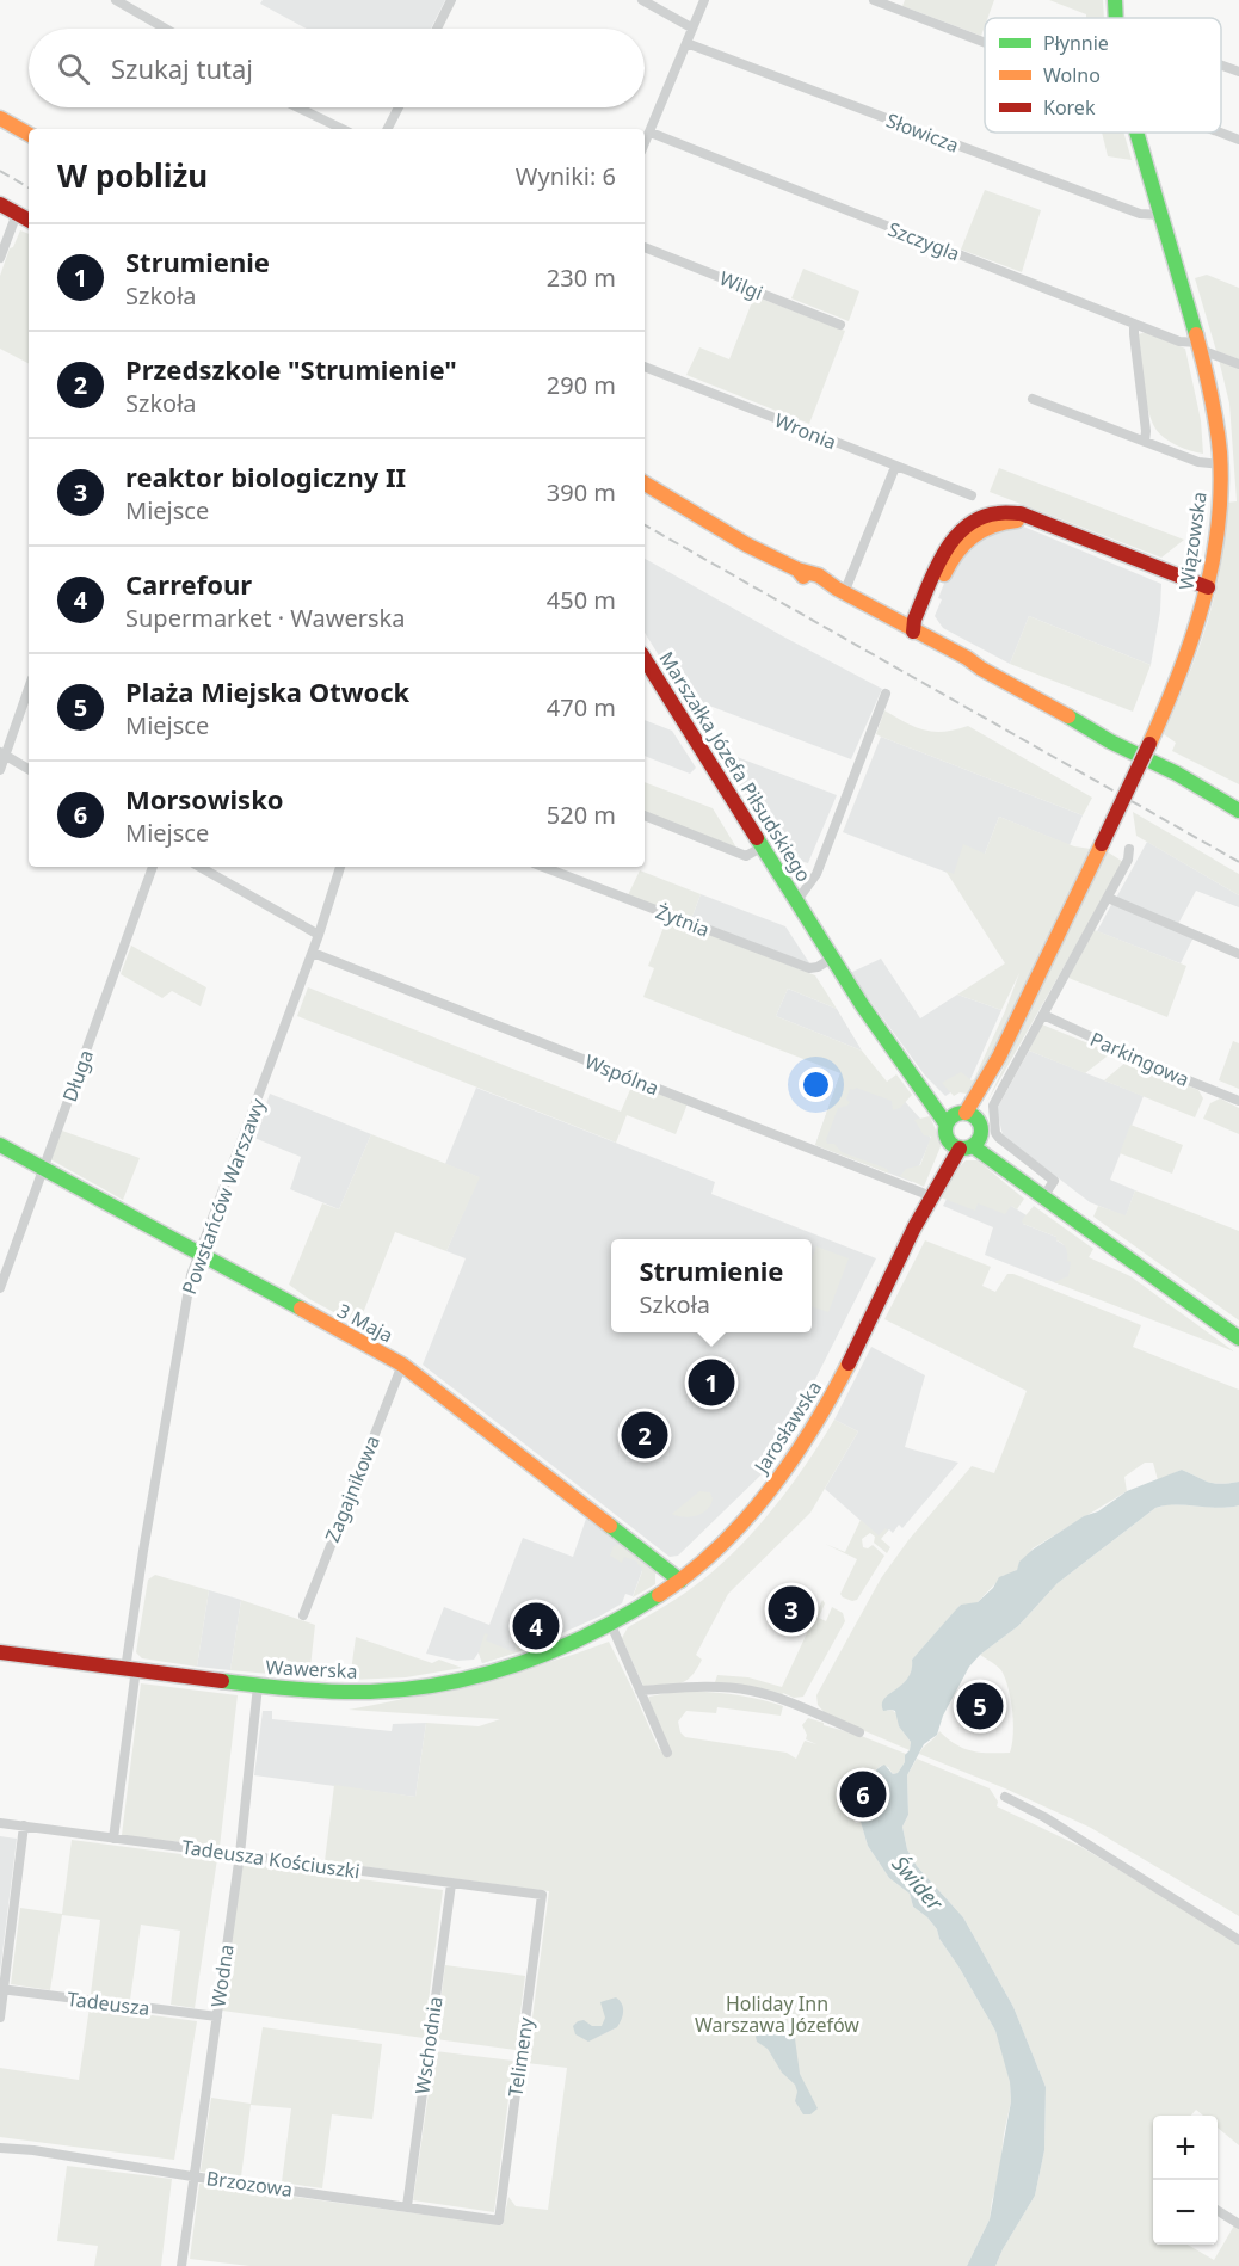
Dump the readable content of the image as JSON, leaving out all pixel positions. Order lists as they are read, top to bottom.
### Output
{
  "streets": {
    "main road": [
      "Wiązowska",
      "Marszałka Józefa Piłsudskiego",
      "3 Maja",
      "Jarosławska",
      "Wawerska"
    ],
    "street": [
      "Słowicza",
      "Szczygla",
      "Wilgi",
      "Wronia",
      "Żytnia",
      "Parkingowa",
      "Wspólna",
      "Długa",
      "Powstańców Warszawy",
      "Zagajnikowa",
      "Tadeusza Kościuszki",
      "Wodna",
      "Tadeusza",
      "Wschodnia",
      "Telimeny",
      "Brzozowa"
    ]
  },
  "crossings": [
    ["Słowicza", "Wiązowska"],
    ["Szczygla", "Wiązowska"],
    ["Wiązowska", "Marszałka Józefa Piłsudskiego"],
    ["Marszałka Józefa Piłsudskiego", "Żytnia"],
    ["Wspólna", "Powstańców Warszawy"],
    ["Wspólna", "Jarosławska"],
    ["Długa", "3 Maja"],
    ["Powstańców Warszawy", "3 Maja"],
    ["Powstańców Warszawy", "Wawerska"],
    ["Powstańców Warszawy", "Tadeusza Kościuszki"],
    ["3 Maja", "Jarosławska"],
    ["3 Maja", "Zagajnikowa"],
    ["Jarosławska", "Wawerska"],
    ["Wawerska", "Wodna"],
    ["Tadeusza Kościuszki", "Wodna"],
    ["Tadeusza Kościuszki", "Wschodnia"],
    ["Tadeusza Kościuszki", "Telimeny"],
    ["Wodna", "Tadeusza"],
    ["Wodna", "Brzozowa"],
    ["Wschodnia", "Brzozowa"],
    ["Telimeny", "Brzozowa"]
  ],
  "water": ["Świder"],
  "parks": ["Holiday Inn Warszawa Józefów"],
  "legend": ["Płynnie", "Wolno", "Korek"],
  "page": {
    "search": "Szukaj tutaj",
    "heading": ["W pobliżu", "Wyniki: 6"],
    "list": [
      {
        "mark": "1",
        "name": "Strumienie",
        "note": "Szkoła",
        "value": "230 m"
      },
      {
        "mark": "2",
        "name": "Przedszkole \"Strumienie\"",
        "note": "Szkoła",
        "value": "290 m"
      },
      {
        "mark": "3",
        "name": "reaktor biologiczny II",
        "note": "Miejsce",
        "value": "390 m"
      },
      {
        "mark": "4",
        "name": "Carrefour",
        "note": "Supermarket · Wawerska",
        "value": "450 m"
      },
      {
        "mark": "5",
        "name": "Plaża Miejska Otwock",
        "note": "Miejsce",
        "value": "470 m"
      },
      {
        "mark": "6",
        "name": "Morsowisko",
        "note": "Miejsce",
        "value": "520 m"
      }
    ],
    "popup": ["Strumienie", "Szkoła"],
    "pins": [
      "1",
      "2",
      "3",
      "4",
      "5",
      "6"
    ],
    "map_buttons": ["+", "−"]
  }
}
